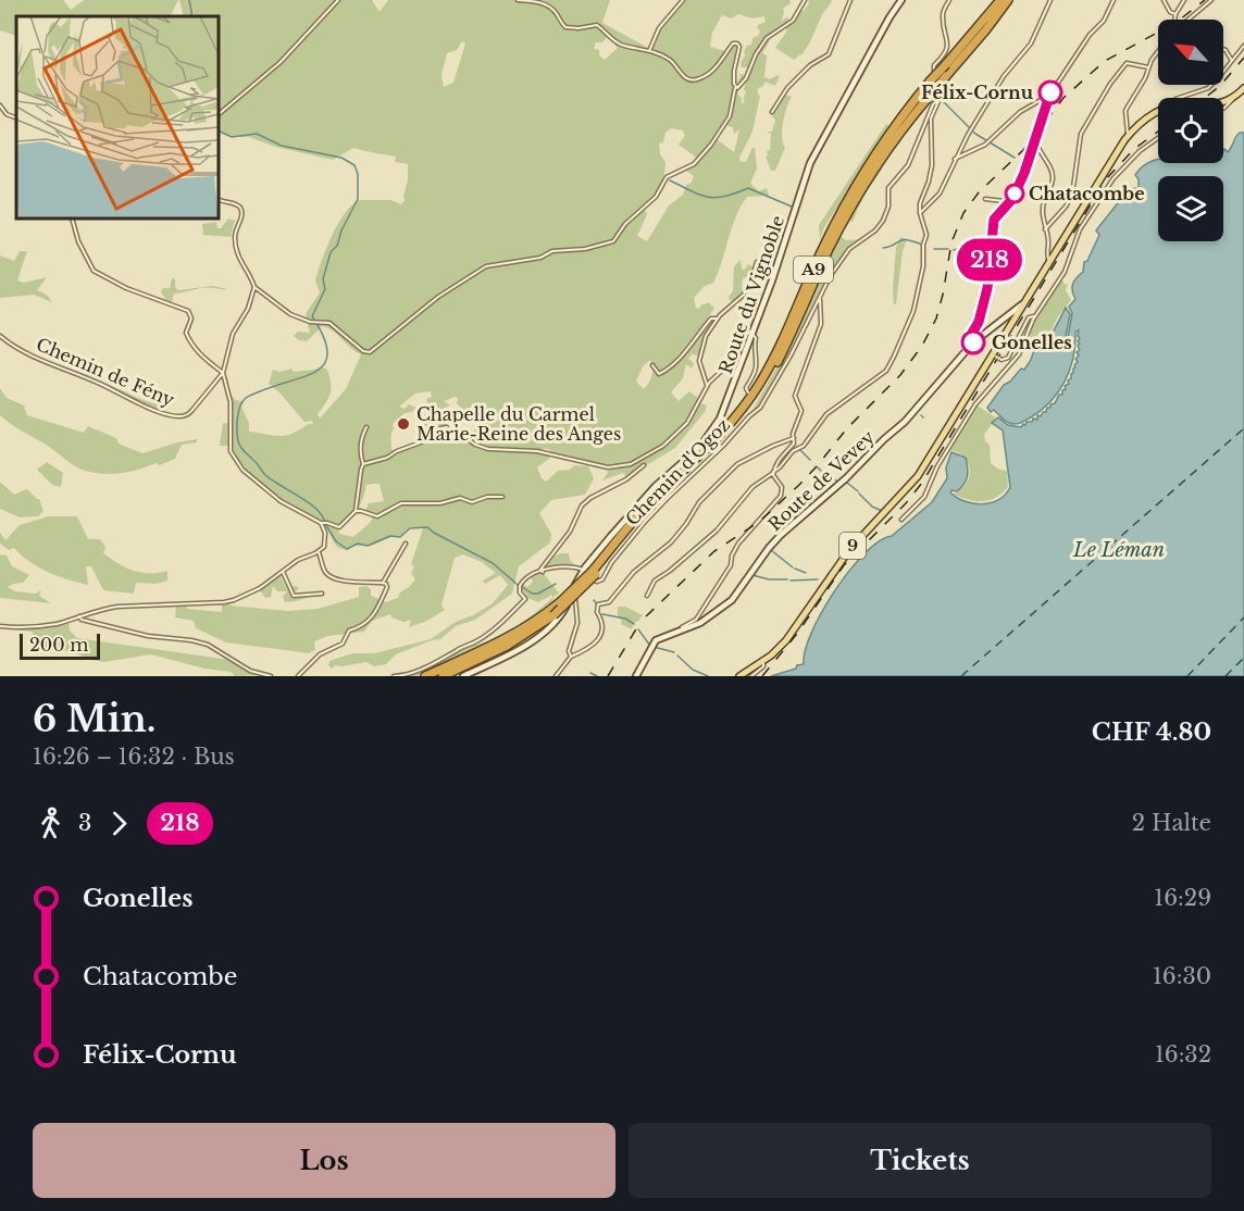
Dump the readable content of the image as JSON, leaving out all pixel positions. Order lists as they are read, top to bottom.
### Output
{
  "streets": {
    "highway": ["A9"],
    "main road": ["9"],
    "street": [
      "Route du Vignoble",
      "Chemin de Fény",
      "Chemin d'Ogoz",
      "Route de Vevey"
    ]
  },
  "crossings": [
    ["A9", "Route du Vignoble"],
    ["A9", "Chemin d'Ogoz"],
    ["Route du Vignoble", "Chemin d'Ogoz"],
    ["Route de Vevey", "9"]
  ],
  "water": ["Le Léman"],
  "places": [
    "Félix-Cornu",
    "Chatacombe",
    "Gonelles",
    "Chapelle du Carmel Marie-Reine des Anges"
  ],
  "lines": ["bus line 218"],
  "scale_bar": "200 m",
  "north": "top left",
  "page": {
    "on_map": "218",
    "scale": "200 m",
    "heading": ["6 Min.", "16:26 – 16:32 · Bus", "CHF 4.80"],
    "legs": ["3", "218", "2 Halte"],
    "list": [
      {
        "name": "Gonelles",
        "value": "16:29"
      },
      {
        "name": "Chatacombe",
        "value": "16:30"
      },
      {
        "name": "Félix-Cornu",
        "value": "16:32"
      }
    ],
    "buttons": ["Los", "Tickets"]
  }
}
